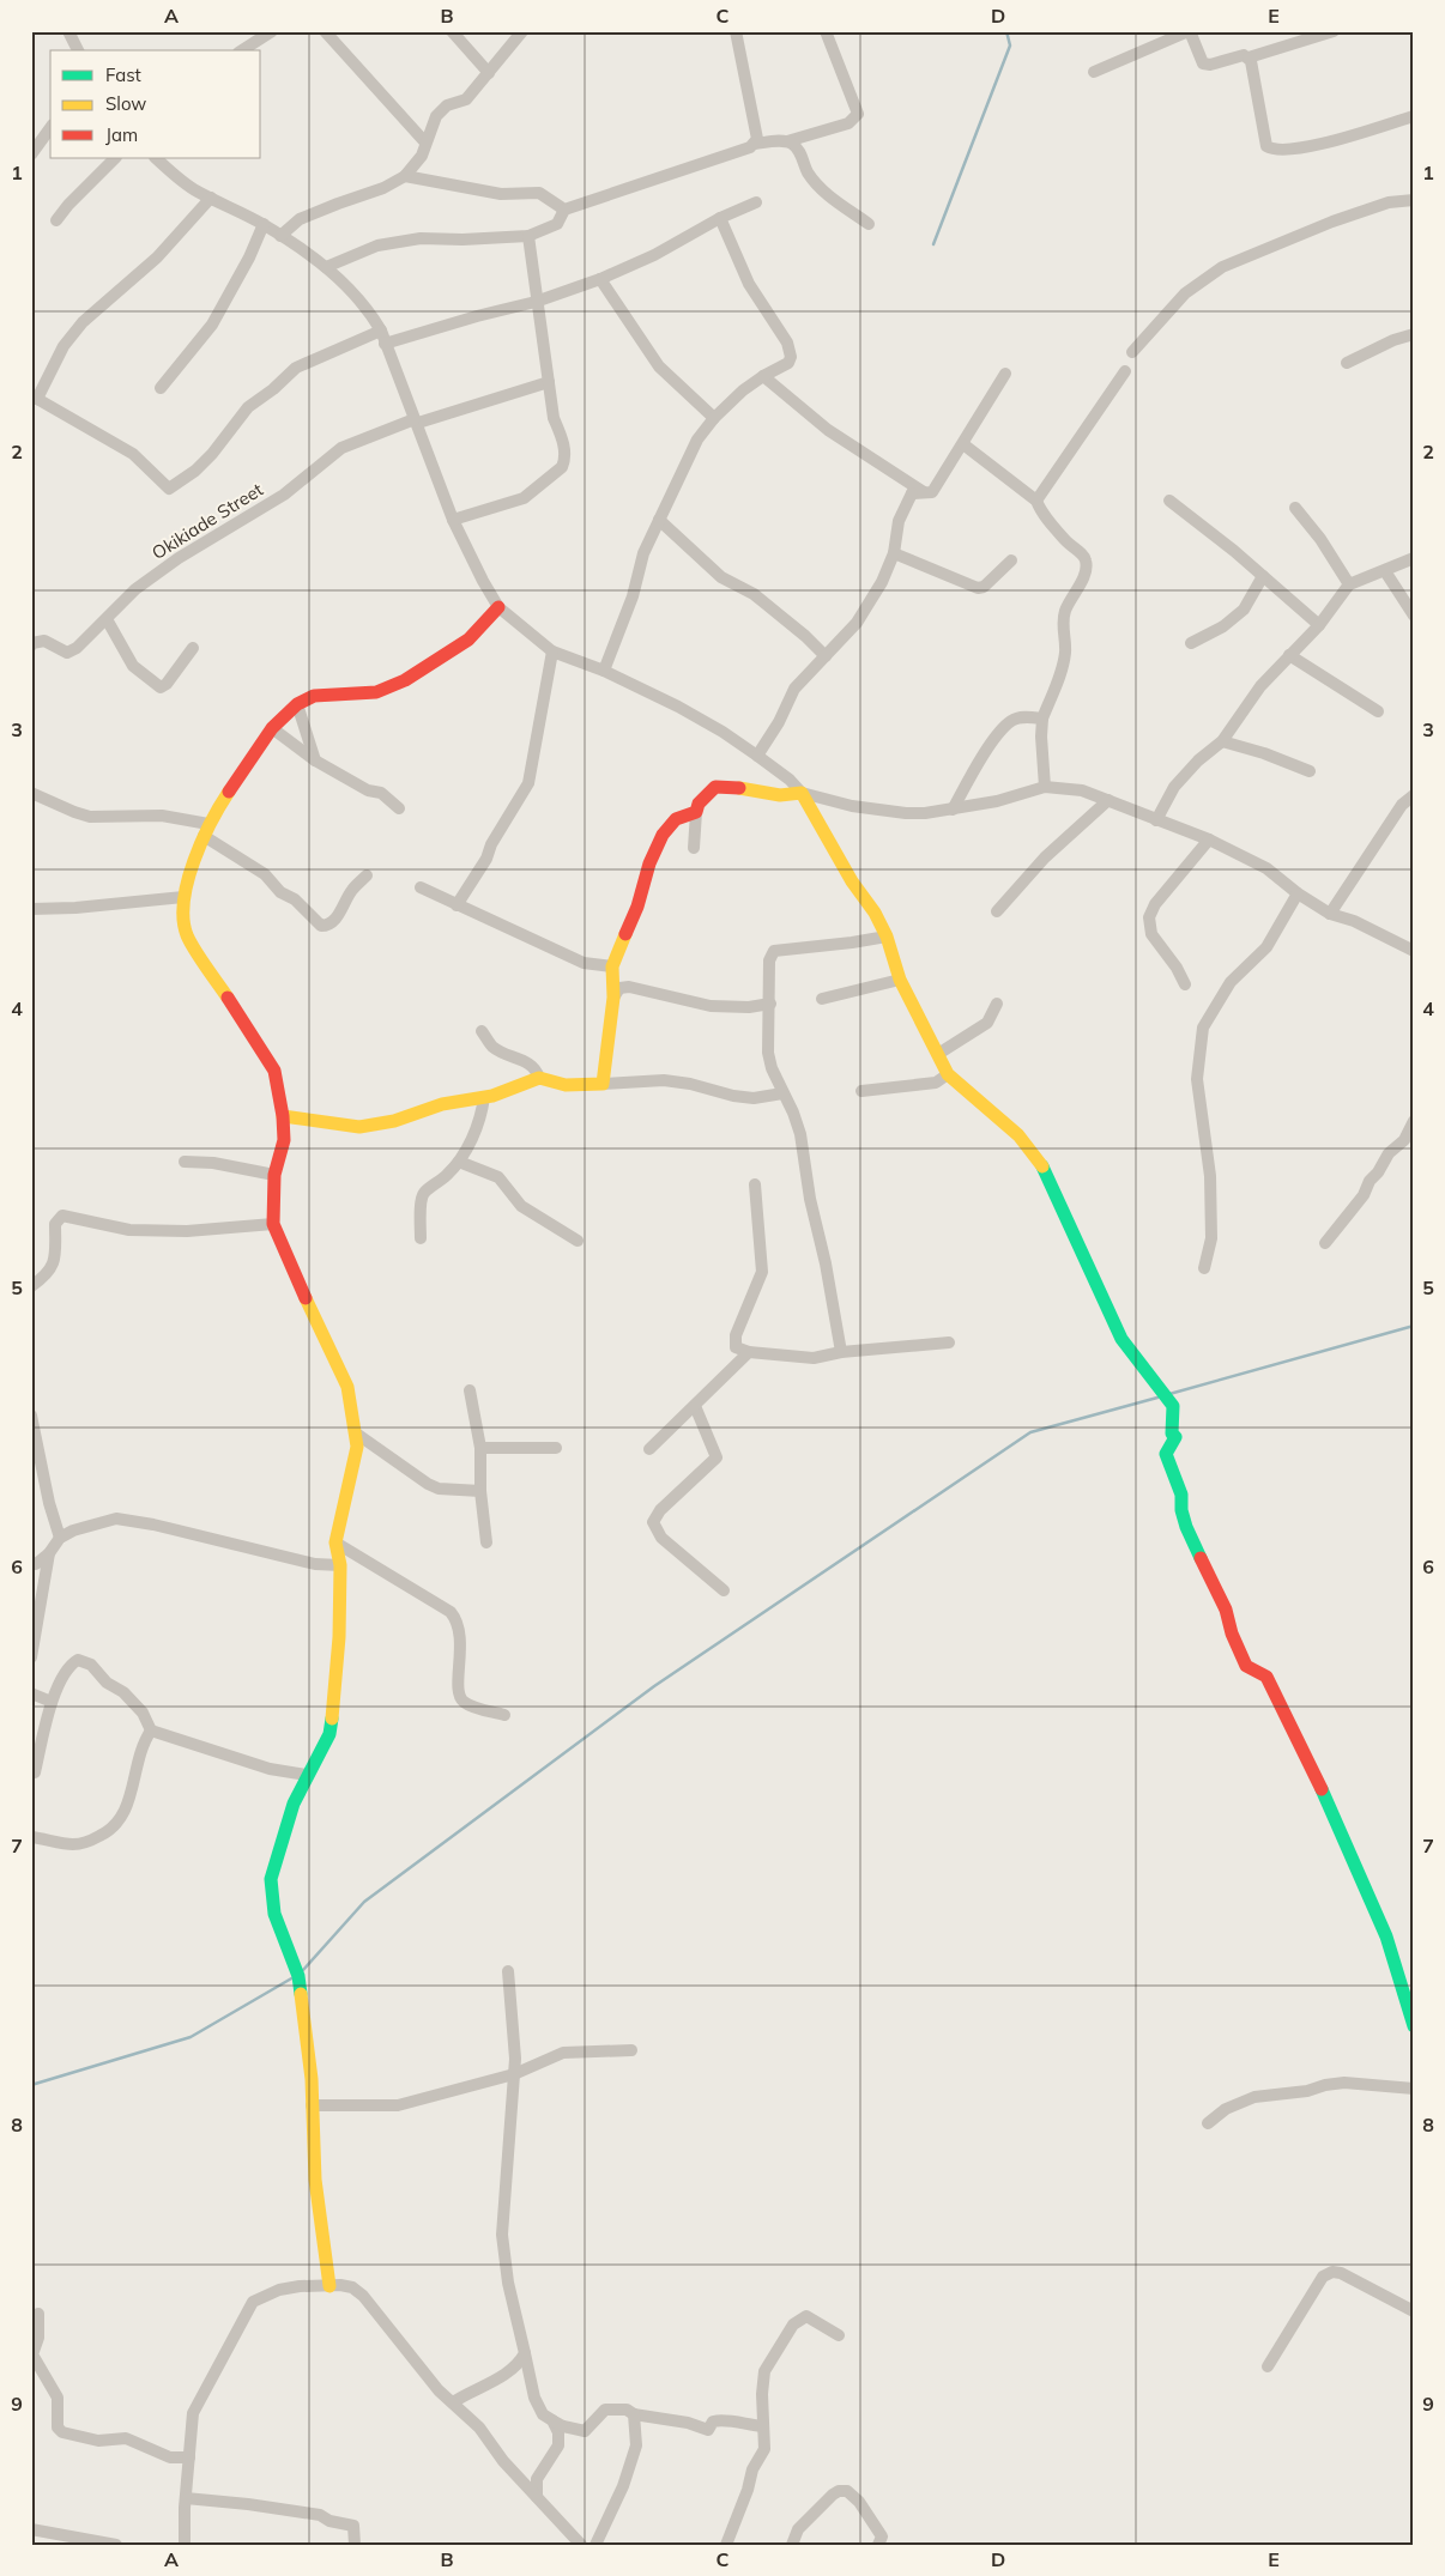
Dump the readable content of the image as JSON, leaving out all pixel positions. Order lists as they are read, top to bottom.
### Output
{
  "streets": {
    "street": ["Okikiade Street"]
  },
  "legend": ["Fast", "Slow", "Jam"],
  "grid": {
    "columns": [
      "A",
      "B",
      "C",
      "D",
      "E"
    ],
    "rows": [
      "1",
      "2",
      "3",
      "4",
      "5",
      "6",
      "7",
      "8",
      "9"
    ]
  }
}
